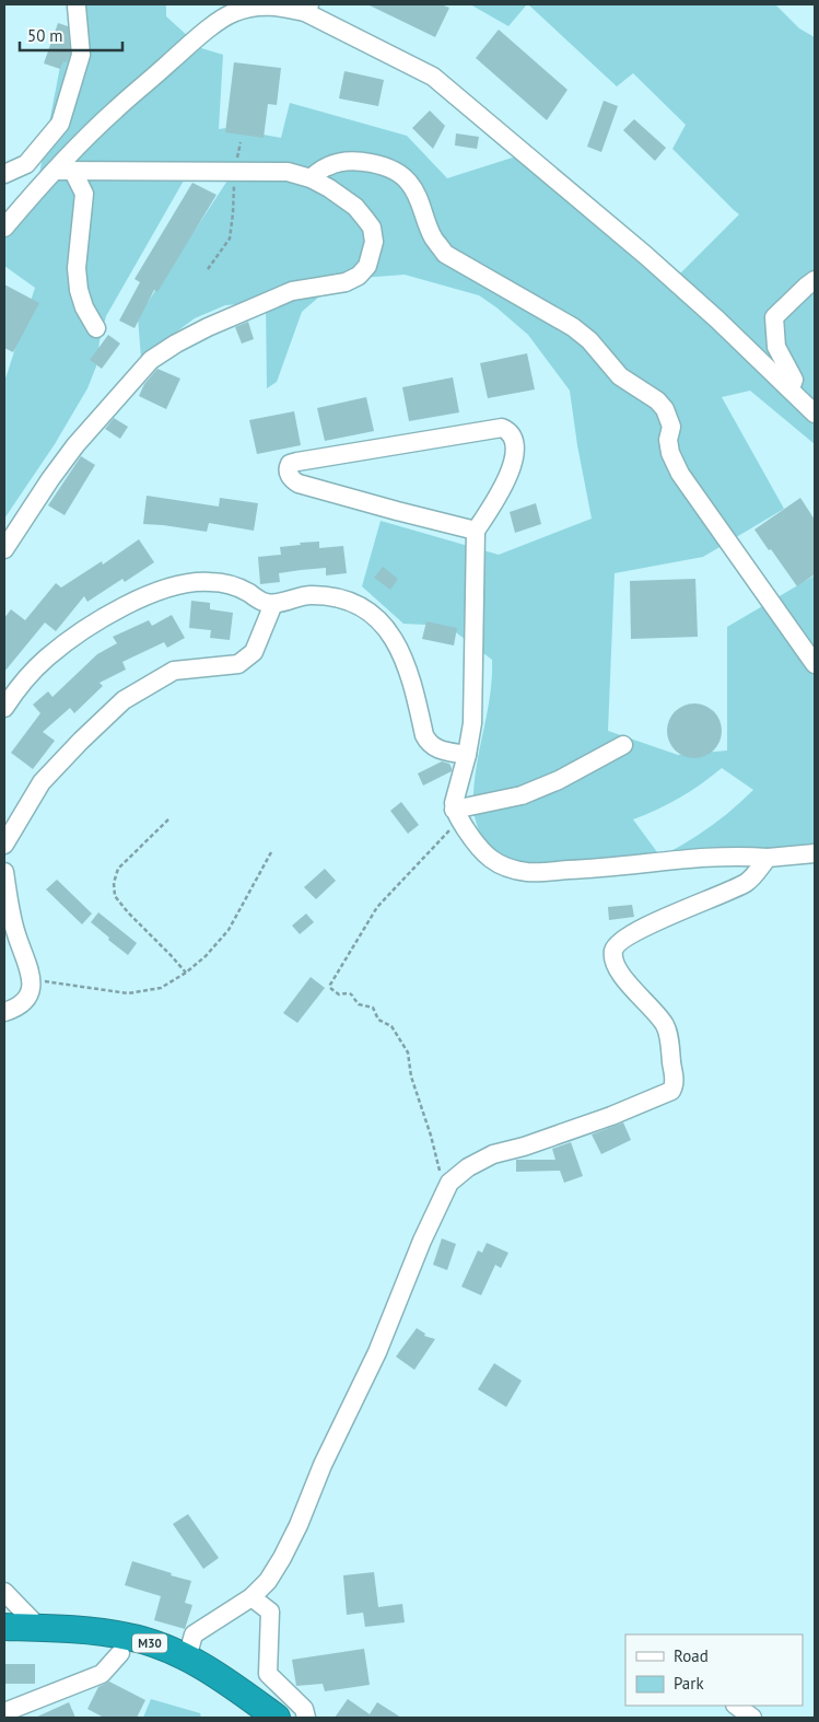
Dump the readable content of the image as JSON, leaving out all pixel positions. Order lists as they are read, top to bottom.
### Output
{
  "streets": {
    "highway": ["M30"]
  },
  "legend": ["Road", "Park"],
  "scale_bar": "50 m"
}
